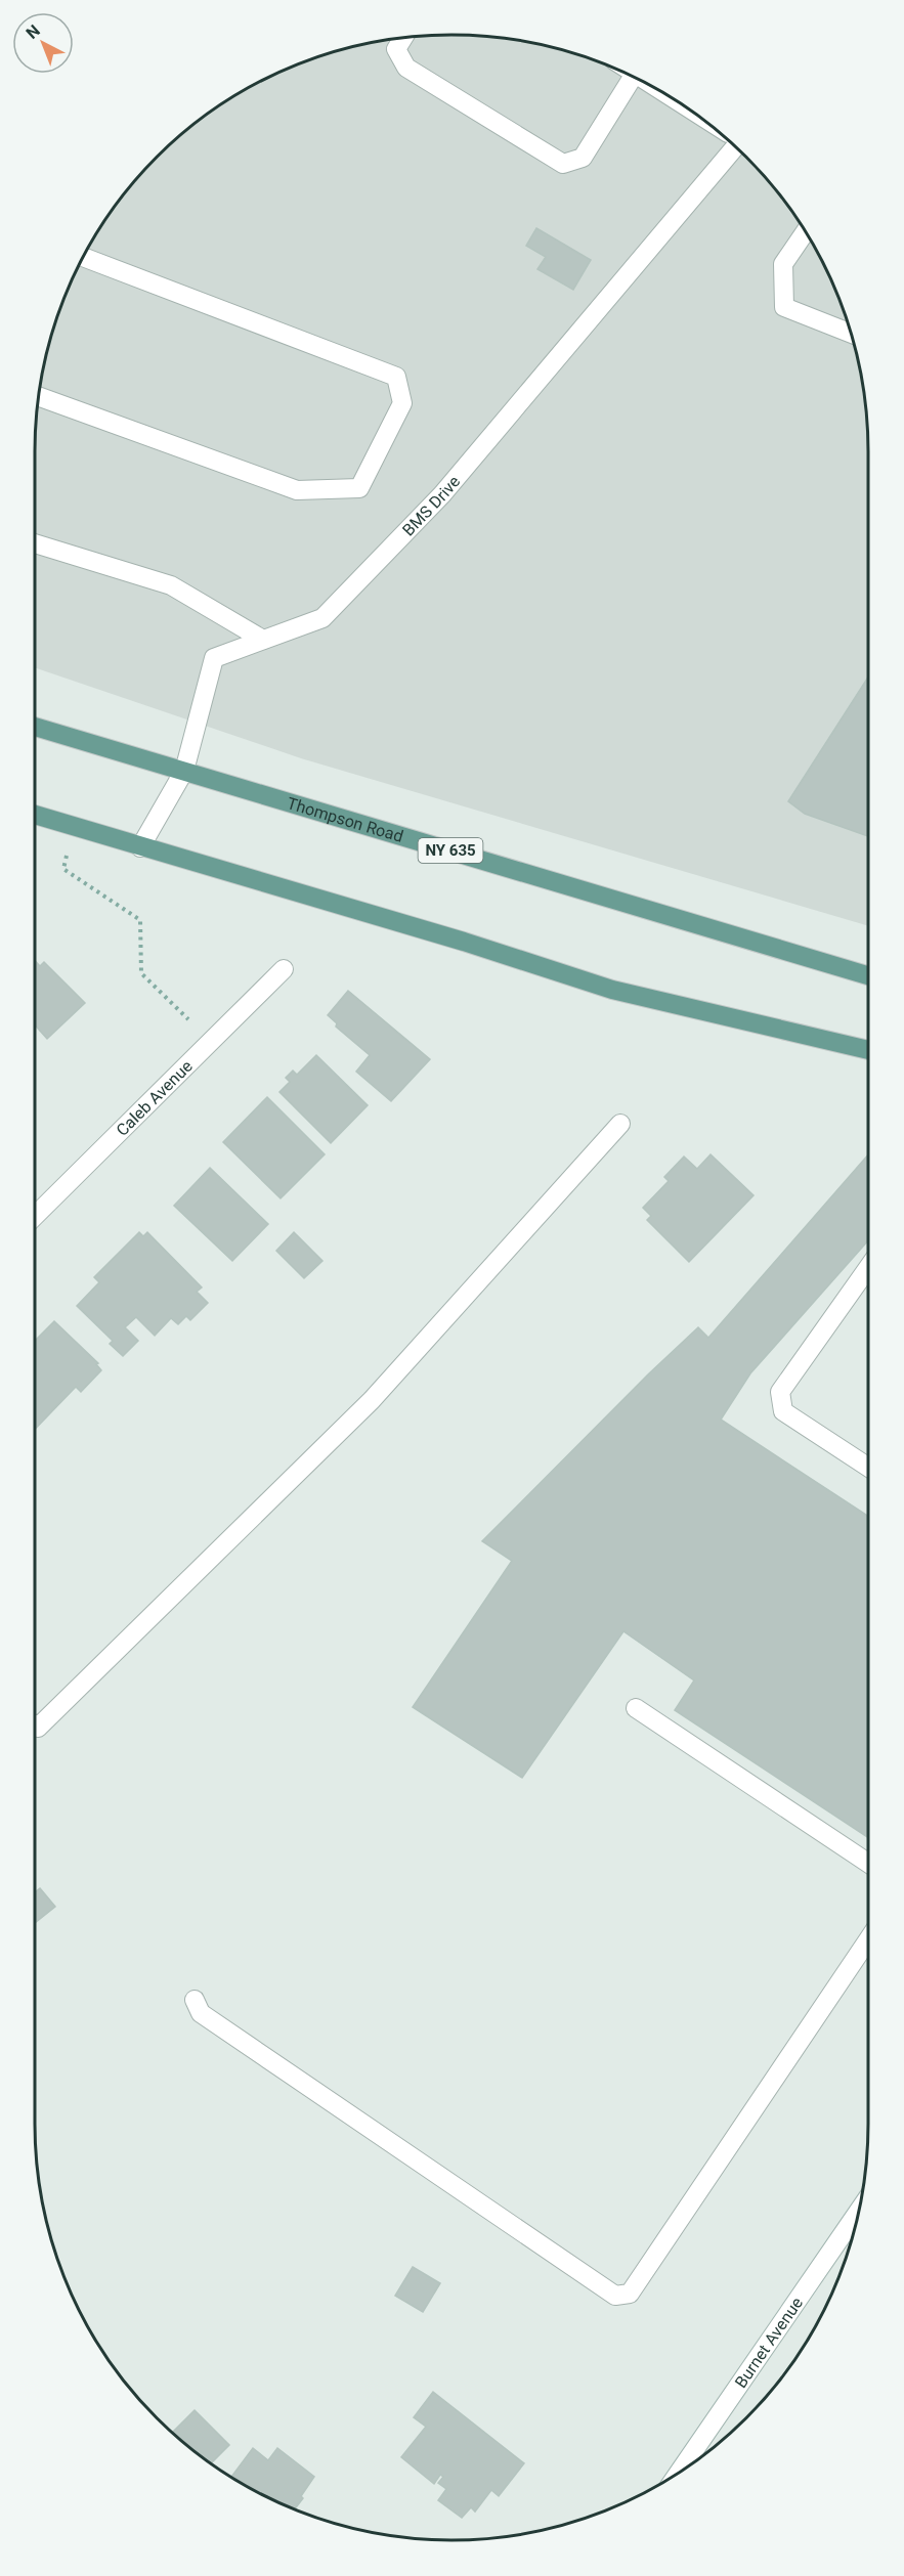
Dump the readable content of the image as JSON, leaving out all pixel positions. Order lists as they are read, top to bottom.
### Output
{
  "streets": {
    "main road": ["Thompson Road", "NY 635"],
    "street": ["BMS Drive", "Caleb Avenue", "Burnet Avenue"]
  },
  "crossings": [
    ["BMS Drive", "Thompson Road"]
  ],
  "north": "top left"
}
